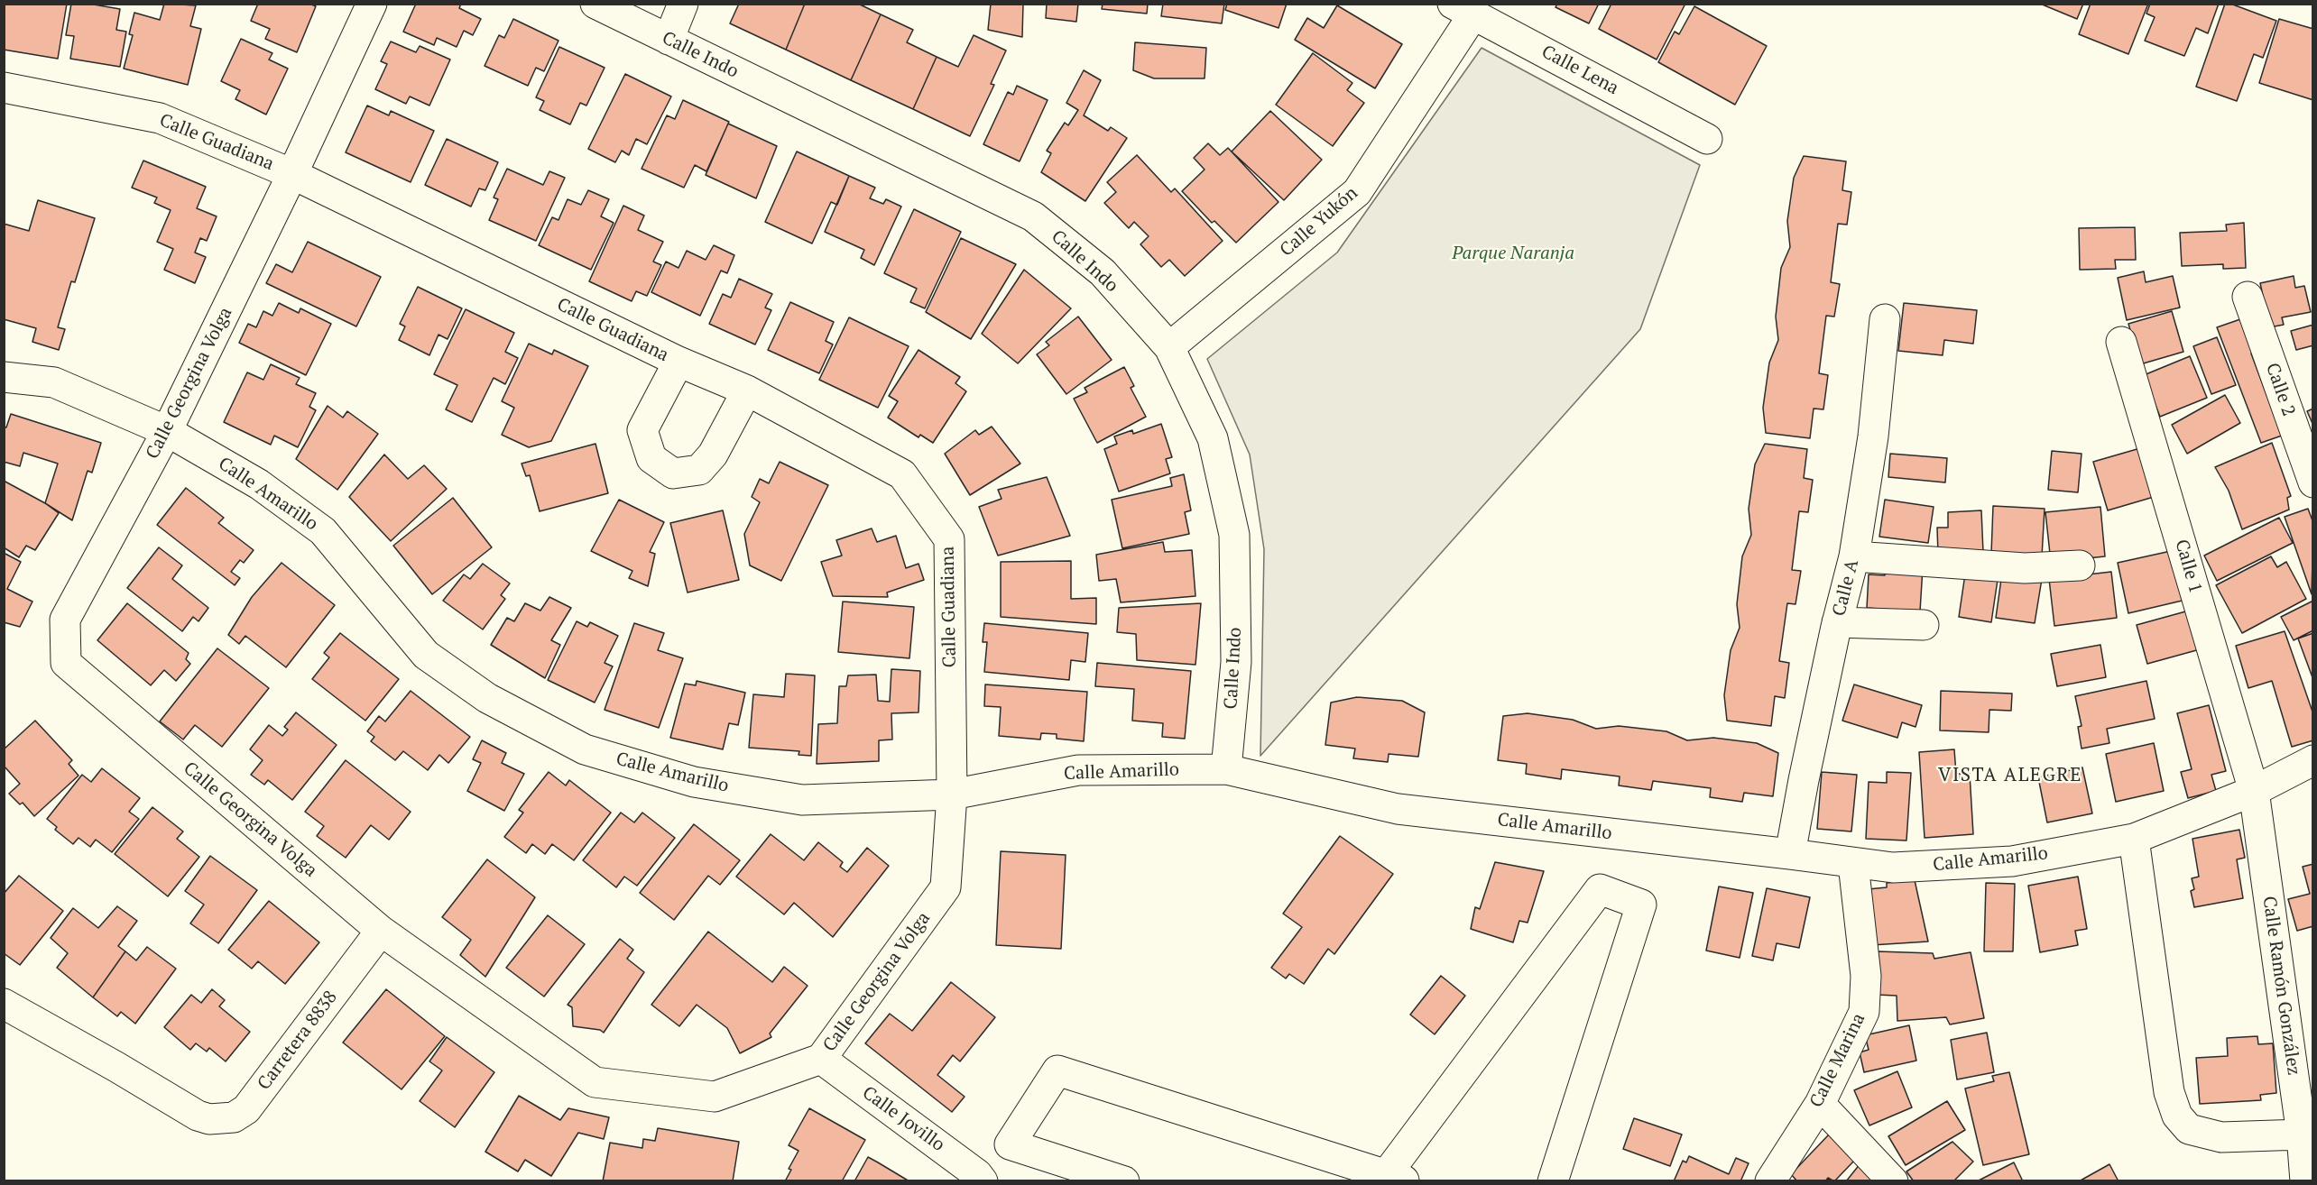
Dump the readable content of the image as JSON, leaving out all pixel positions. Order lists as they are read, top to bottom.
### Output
{
  "streets": {
    "street": [
      "Calle Indo",
      "Calle Lena",
      "Calle Guadiana",
      "Calle Yukón",
      "Calle Georgina Volga",
      "Calle 2",
      "Calle Amarillo",
      "Calle 1",
      "Calle A",
      "Calle Ramón González",
      "Carretera 8838",
      "Calle Marina",
      "Calle Jovillo"
    ]
  },
  "crossings": [
    ["Calle Indo", "Calle Yukón"],
    ["Calle Indo", "Calle Amarillo"],
    ["Calle Lena", "Calle Yukón"],
    ["Calle Guadiana", "Calle Georgina Volga"],
    ["Calle Guadiana", "Calle Amarillo"],
    ["Calle Georgina Volga", "Calle Amarillo"],
    ["Calle Georgina Volga", "Carretera 8838"],
    ["Calle Georgina Volga", "Calle Jovillo"],
    ["Calle Amarillo", "Calle 1"],
    ["Calle Amarillo", "Calle A"],
    ["Calle Amarillo", "Calle Ramón González"],
    ["Calle Amarillo", "Calle Marina"],
    ["Calle 1", "Calle Ramón González"]
  ],
  "districts": ["VISTA ALEGRE"],
  "parks": ["Parque Naranja"]
}
